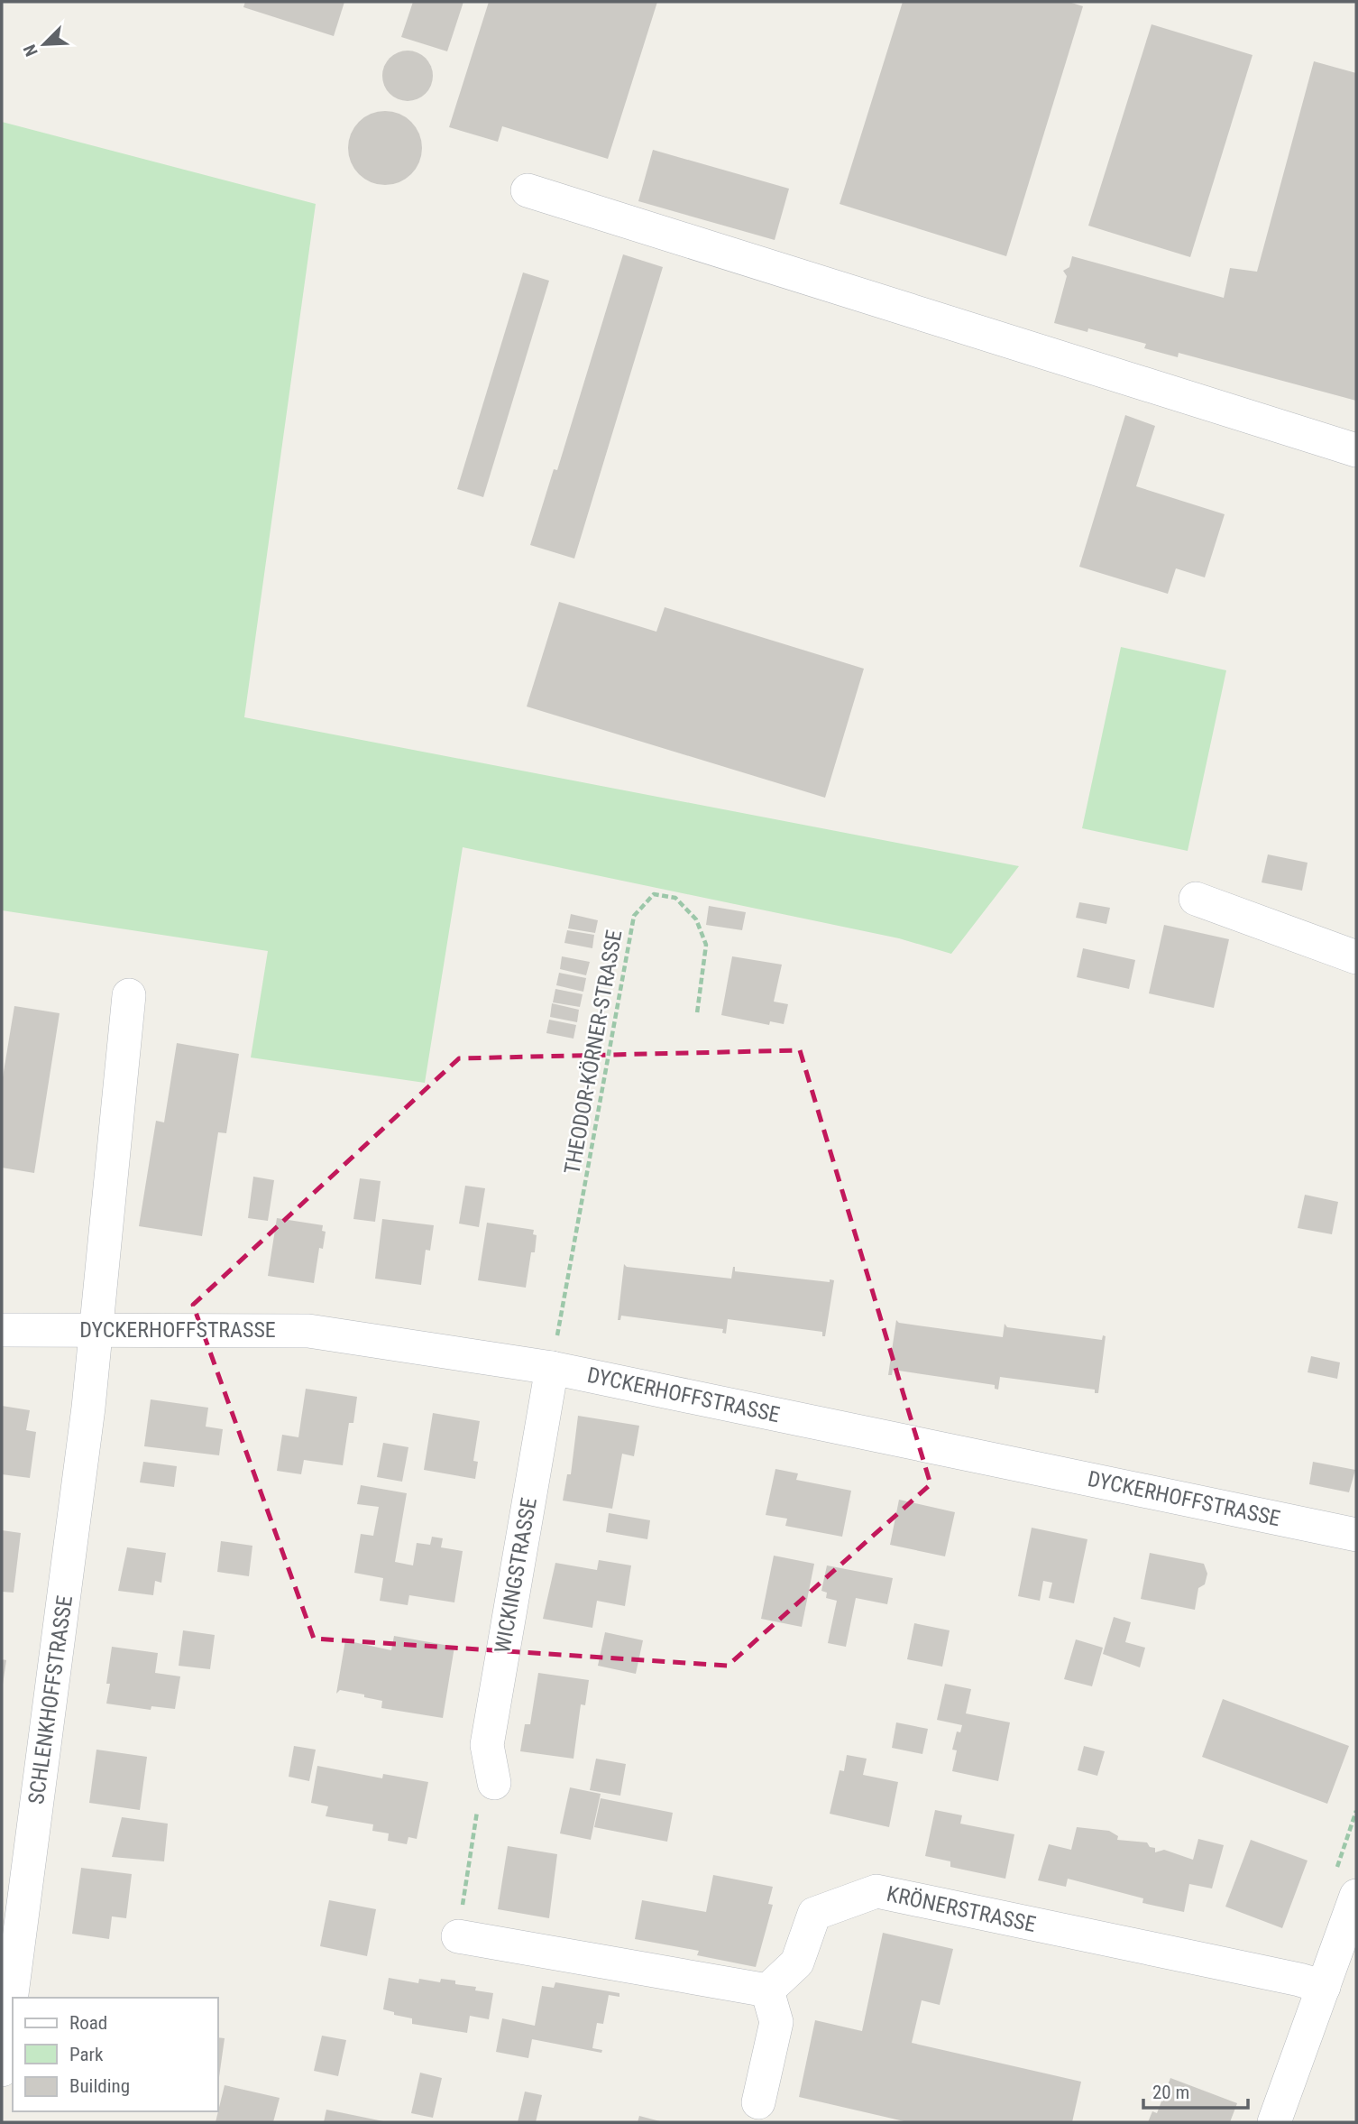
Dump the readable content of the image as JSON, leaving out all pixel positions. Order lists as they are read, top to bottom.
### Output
{
  "streets": {
    "street": [
      "DYCKERHOFFSTRASSE",
      "WICKINGSTRASSE",
      "SCHLENKHOFFSTRASSE",
      "KRÖNERSTRASSE"
    ],
    "path": ["THEODOR-KÖRNER-STRASSE"]
  },
  "crossings": [
    ["THEODOR-KÖRNER-STRASSE", "DYCKERHOFFSTRASSE"],
    ["THEODOR-KÖRNER-STRASSE", "WICKINGSTRASSE"],
    ["DYCKERHOFFSTRASSE", "WICKINGSTRASSE"],
    ["DYCKERHOFFSTRASSE", "SCHLENKHOFFSTRASSE"]
  ],
  "legend": ["Road", "Park", "Building"],
  "scale_bar": "20 m",
  "north": "bottom left"
}
